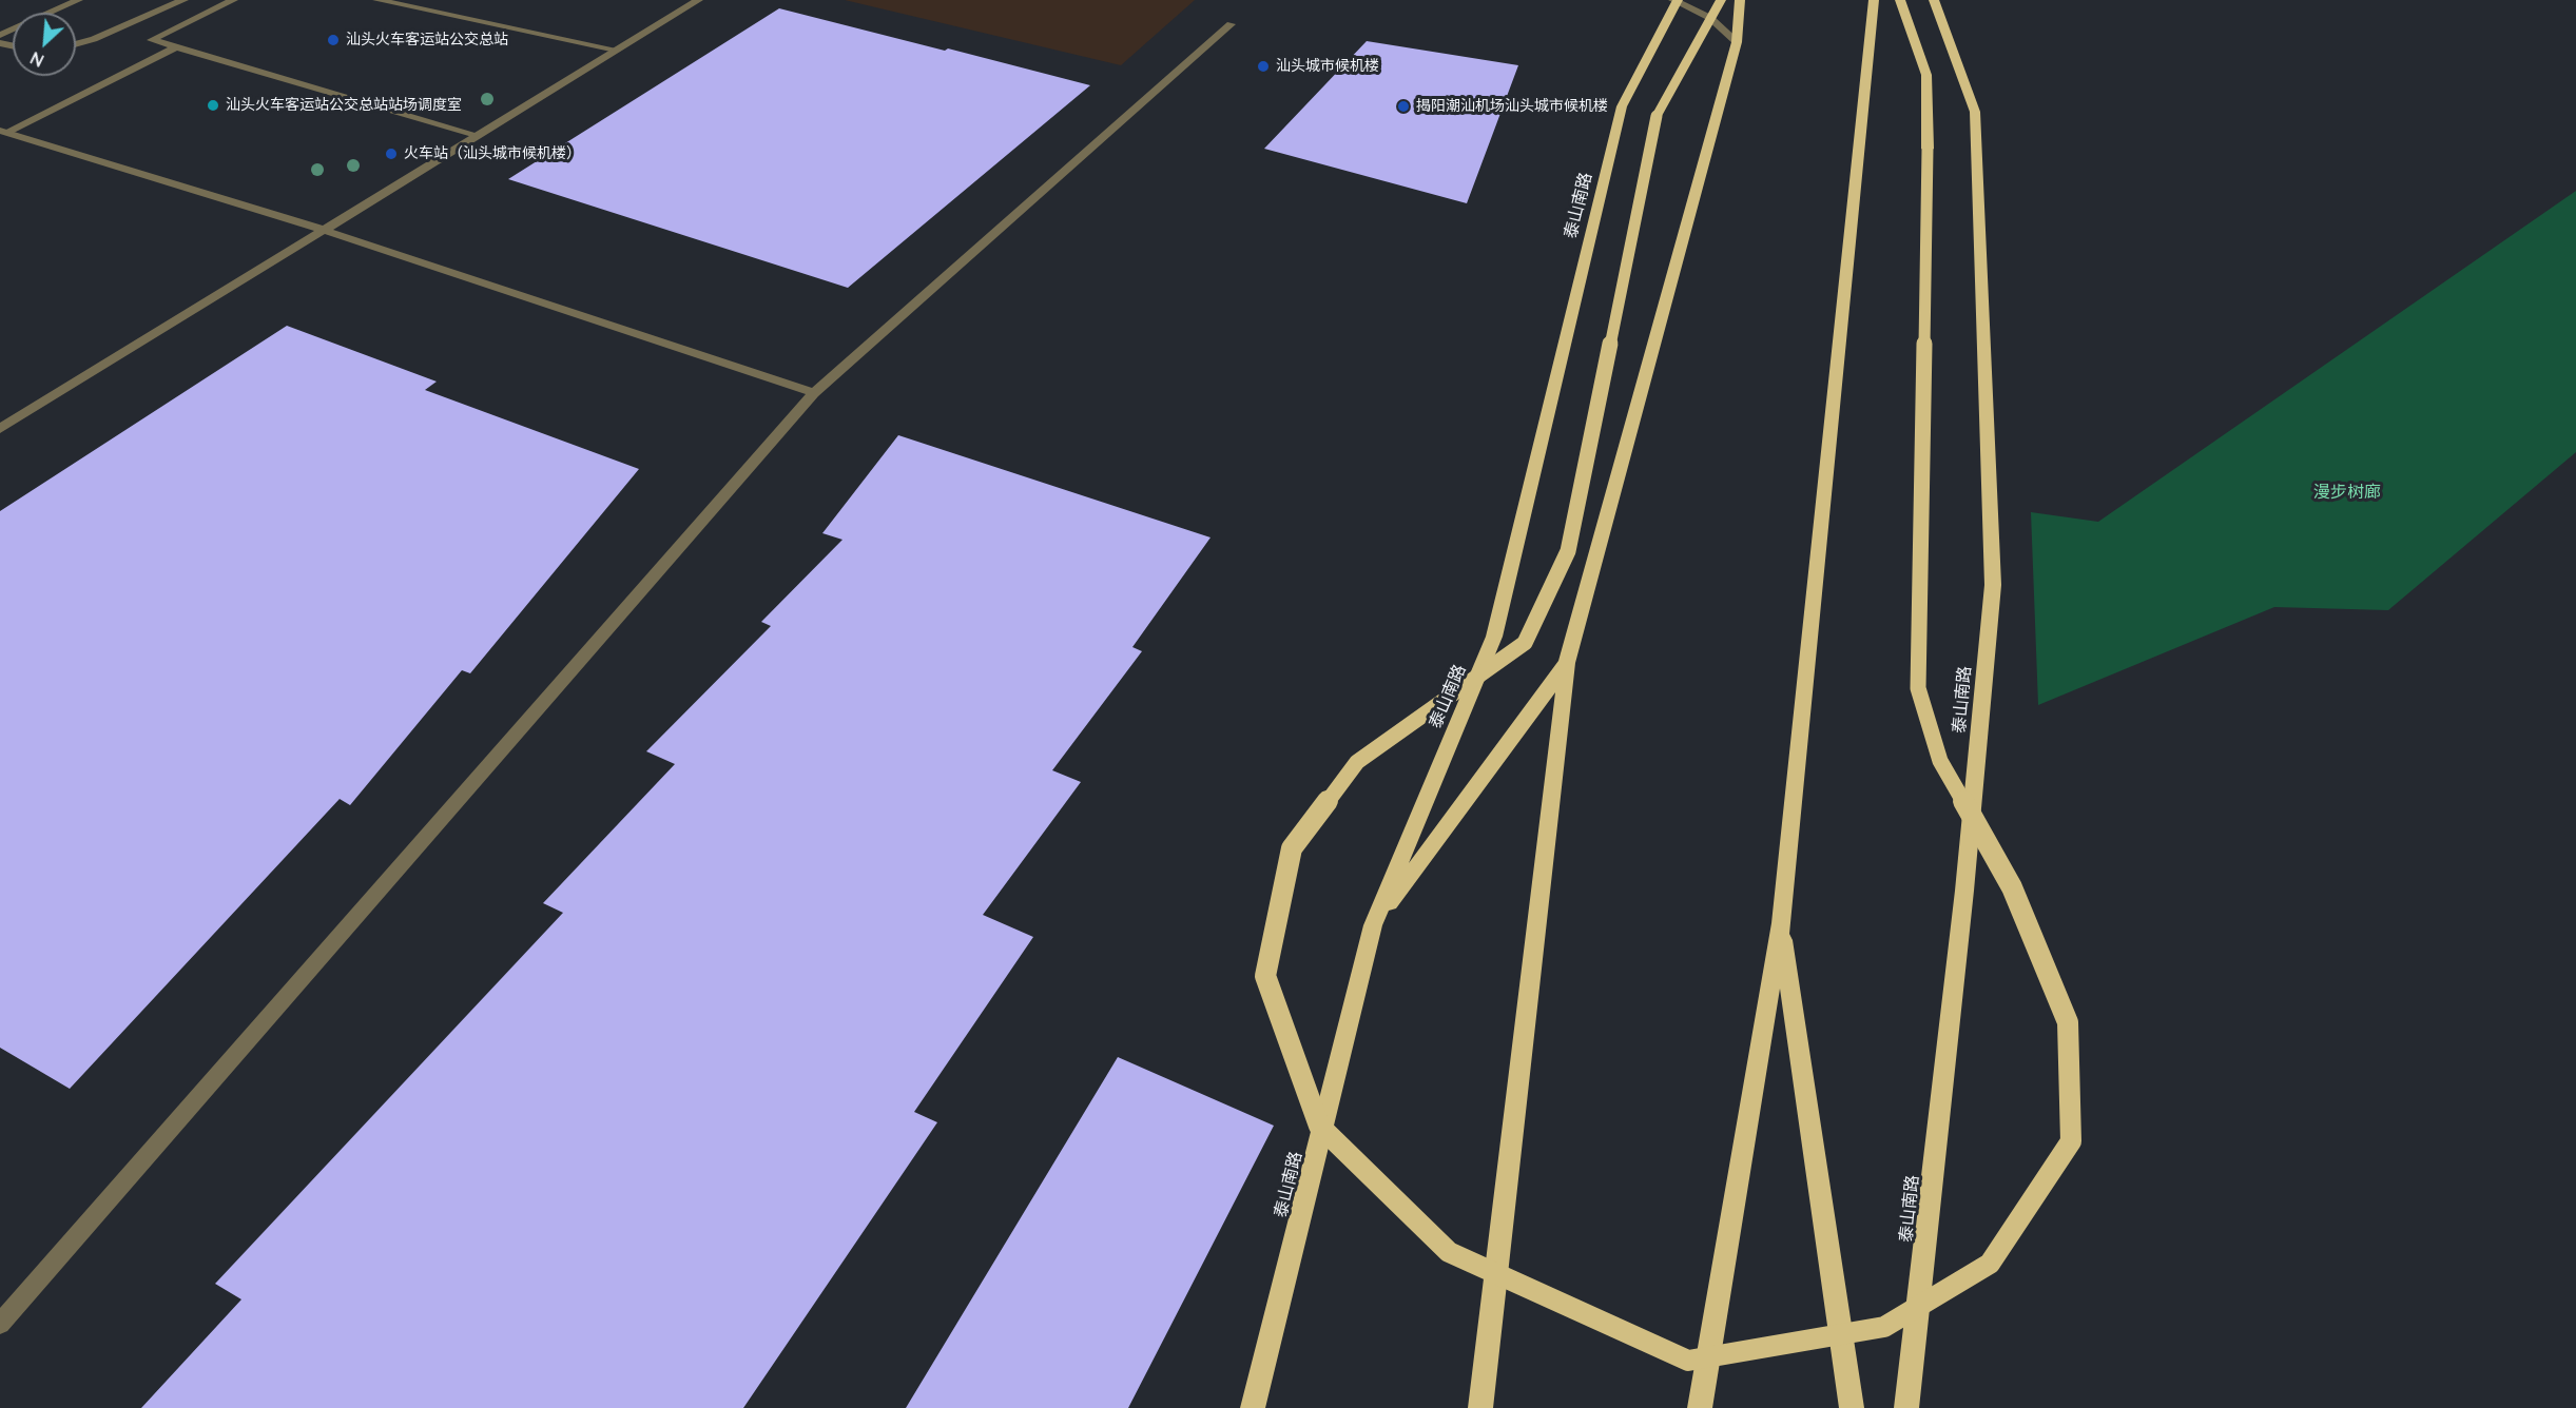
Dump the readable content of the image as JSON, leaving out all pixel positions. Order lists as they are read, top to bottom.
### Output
{
  "streets": {
    "highway": ["泰山南路"]
  },
  "parks": ["漫步树廊"],
  "places": [
    "汕头火车客运站公交总站",
    "汕头城市候机楼",
    "汕头火车客运站公交总站站场调度室",
    "揭阳潮汕机场汕头城市候机楼",
    "火车站（汕头城市候机楼）"
  ],
  "north": "bottom left"
}
